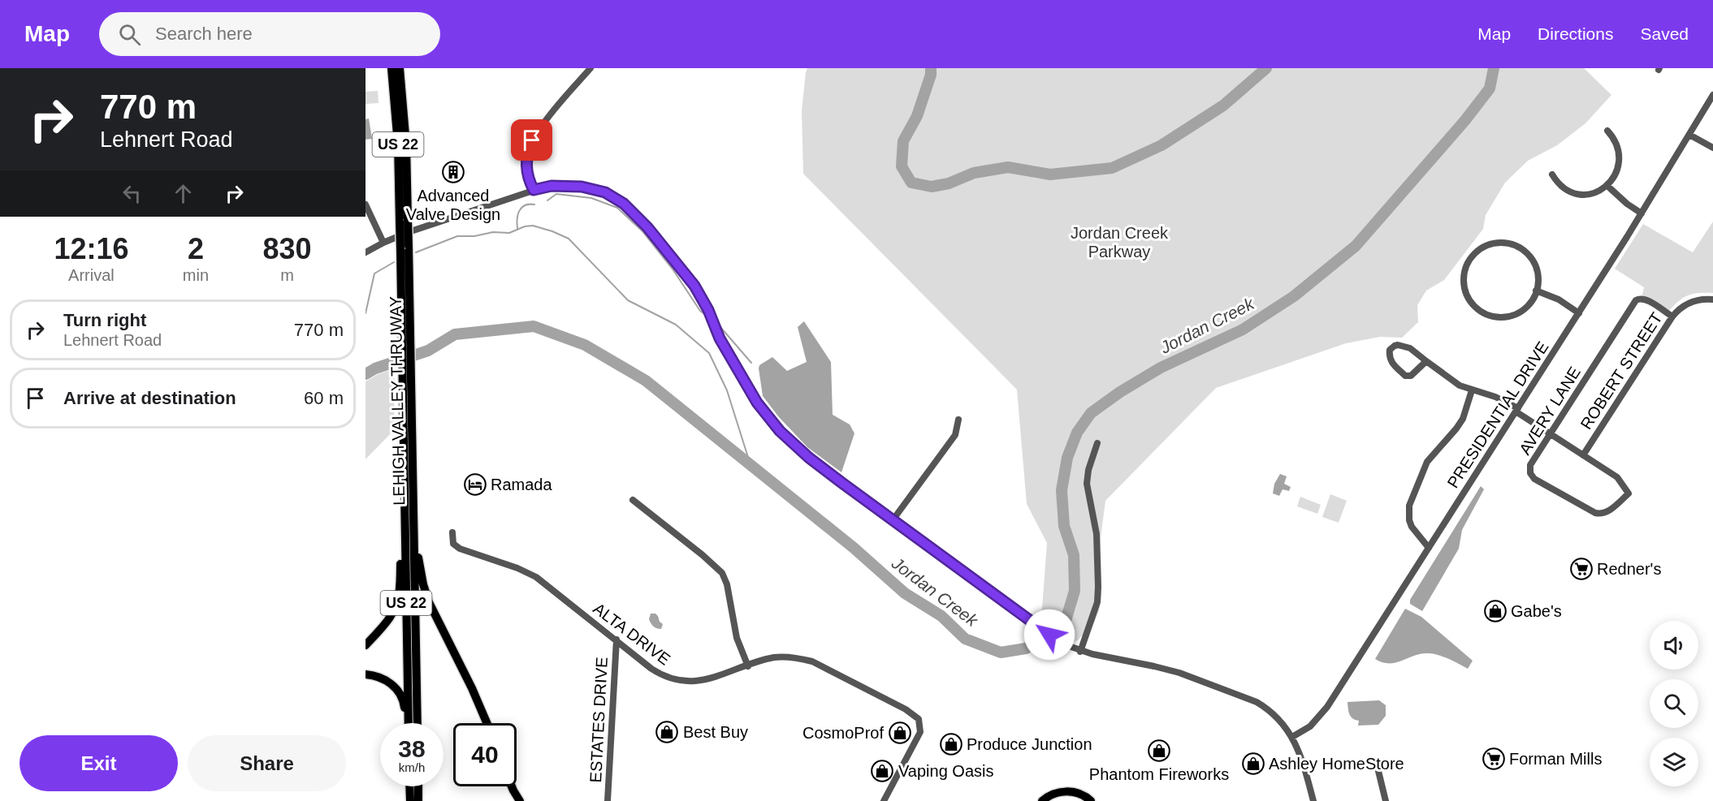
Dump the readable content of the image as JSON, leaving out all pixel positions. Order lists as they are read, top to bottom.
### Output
{
  "streets": {
    "highway": ["US 22", "LEHIGH VALLEY THRUWAY"],
    "street": [
      "ROBERT STREET",
      "AVERY LANE",
      "PRESIDENTIAL DRIVE",
      "ALTA DRIVE",
      "ESTATES DRIVE"
    ]
  },
  "crossings": [
    ["ROBERT STREET", "AVERY LANE"],
    ["ALTA DRIVE", "ESTATES DRIVE"]
  ],
  "water": ["Jordan Creek"],
  "parks": ["Jordan Creek Parkway"],
  "places": {
    "building": ["Advanced Valve Design"],
    "hotel": ["Ramada"],
    "supermarket": ["Redner's", "Forman Mills"],
    "shop": [
      "Gabe's",
      "Best Buy",
      "CosmoProf",
      "Produce Junction",
      "Phantom Fireworks",
      "Ashley HomeStore",
      "Vaping Oasis"
    ]
  },
  "page": {
    "header": "Map",
    "search": "Search here",
    "nav": ["Map", "Directions", "Saved"],
    "turn": ["770 m", "Lehnert Road"],
    "eta": [
      "12:16",
      "Arrival",
      "2",
      "min",
      "830",
      "m"
    ],
    "list": [
      {
        "name": "Turn right",
        "note": "Lehnert Road",
        "value": "770 m"
      },
      {
        "name": "Arrive at destination",
        "value": "60 m"
      }
    ],
    "speed": "38 km/h",
    "limit": "40",
    "buttons": ["Exit", "Share"]
  }
}
